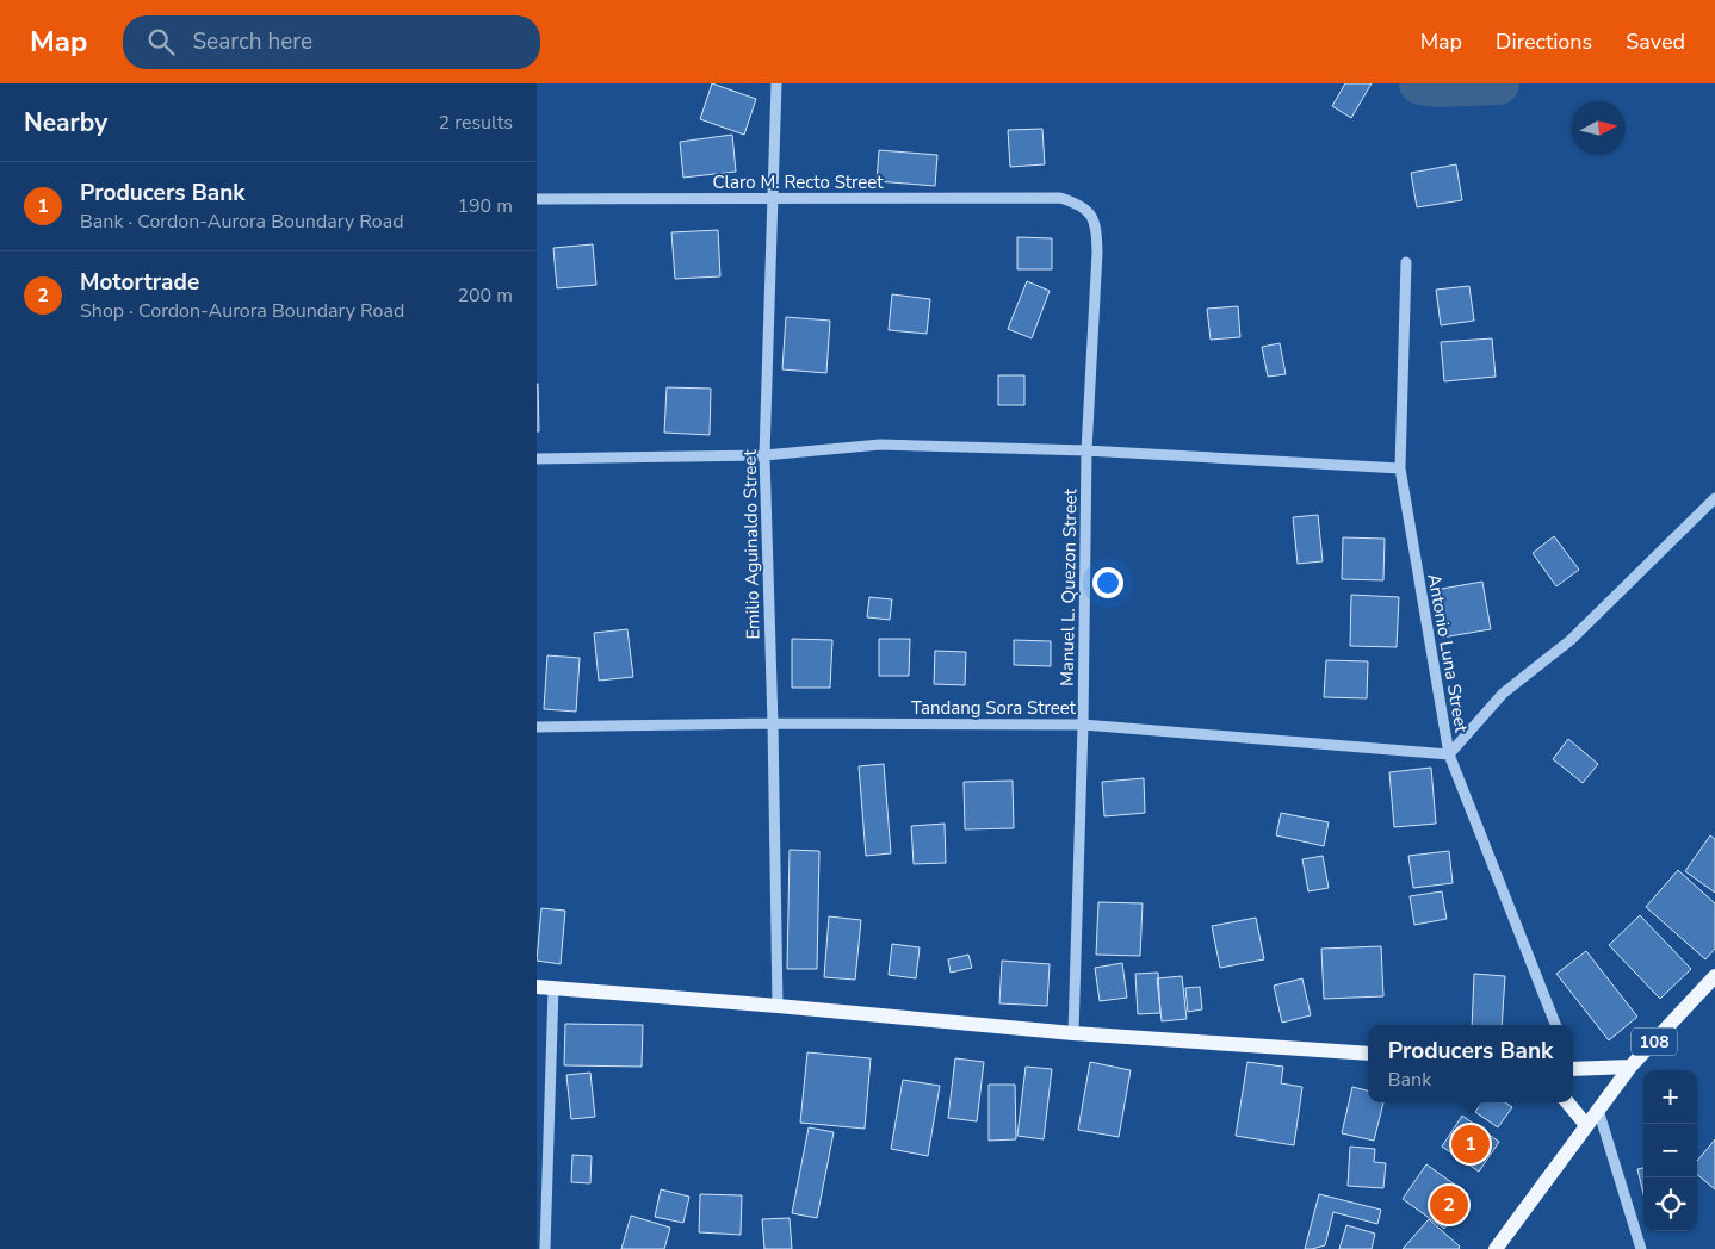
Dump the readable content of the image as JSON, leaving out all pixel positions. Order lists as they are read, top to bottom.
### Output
{
  "streets": {
    "main road": ["108"],
    "street": [
      "Claro M. Recto Street",
      "Emilio Aguinaldo Street",
      "Manuel L. Quezon Street",
      "Antonio Luna Street",
      "Tandang Sora Street"
    ]
  },
  "crossings": [
    ["Claro M. Recto Street", "Emilio Aguinaldo Street"],
    ["Claro M. Recto Street", "Manuel L. Quezon Street"],
    ["Emilio Aguinaldo Street", "Tandang Sora Street"],
    ["Manuel L. Quezon Street", "Tandang Sora Street"],
    ["Antonio Luna Street", "Tandang Sora Street"]
  ],
  "north": "right",
  "page": {
    "header": "Map",
    "search": "Search here",
    "nav": ["Map", "Directions", "Saved"],
    "heading": ["Nearby", "2 results"],
    "list": [
      {
        "mark": "1",
        "name": "Producers Bank",
        "note": "Bank · Cordon-Aurora Boundary Road",
        "value": "190 m"
      },
      {
        "mark": "2",
        "name": "Motortrade",
        "note": "Shop · Cordon-Aurora Boundary Road",
        "value": "200 m"
      }
    ],
    "popup": ["Producers Bank", "Bank"],
    "map_buttons": ["+", "−"],
    "pins": ["1", "2"]
  }
}
